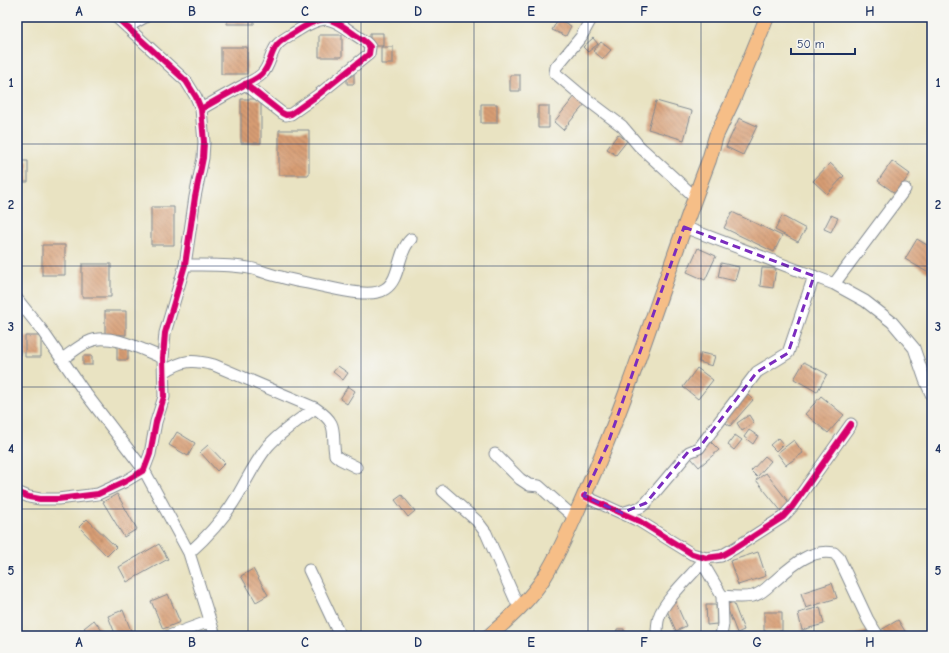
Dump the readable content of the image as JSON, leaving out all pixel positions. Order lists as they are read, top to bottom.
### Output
{
  "scale_bar": "50 m",
  "grid": {
    "columns": [
      "A",
      "B",
      "C",
      "D",
      "E",
      "F",
      "G",
      "H"
    ],
    "rows": [
      "1",
      "2",
      "3",
      "4",
      "5"
    ]
  }
}
